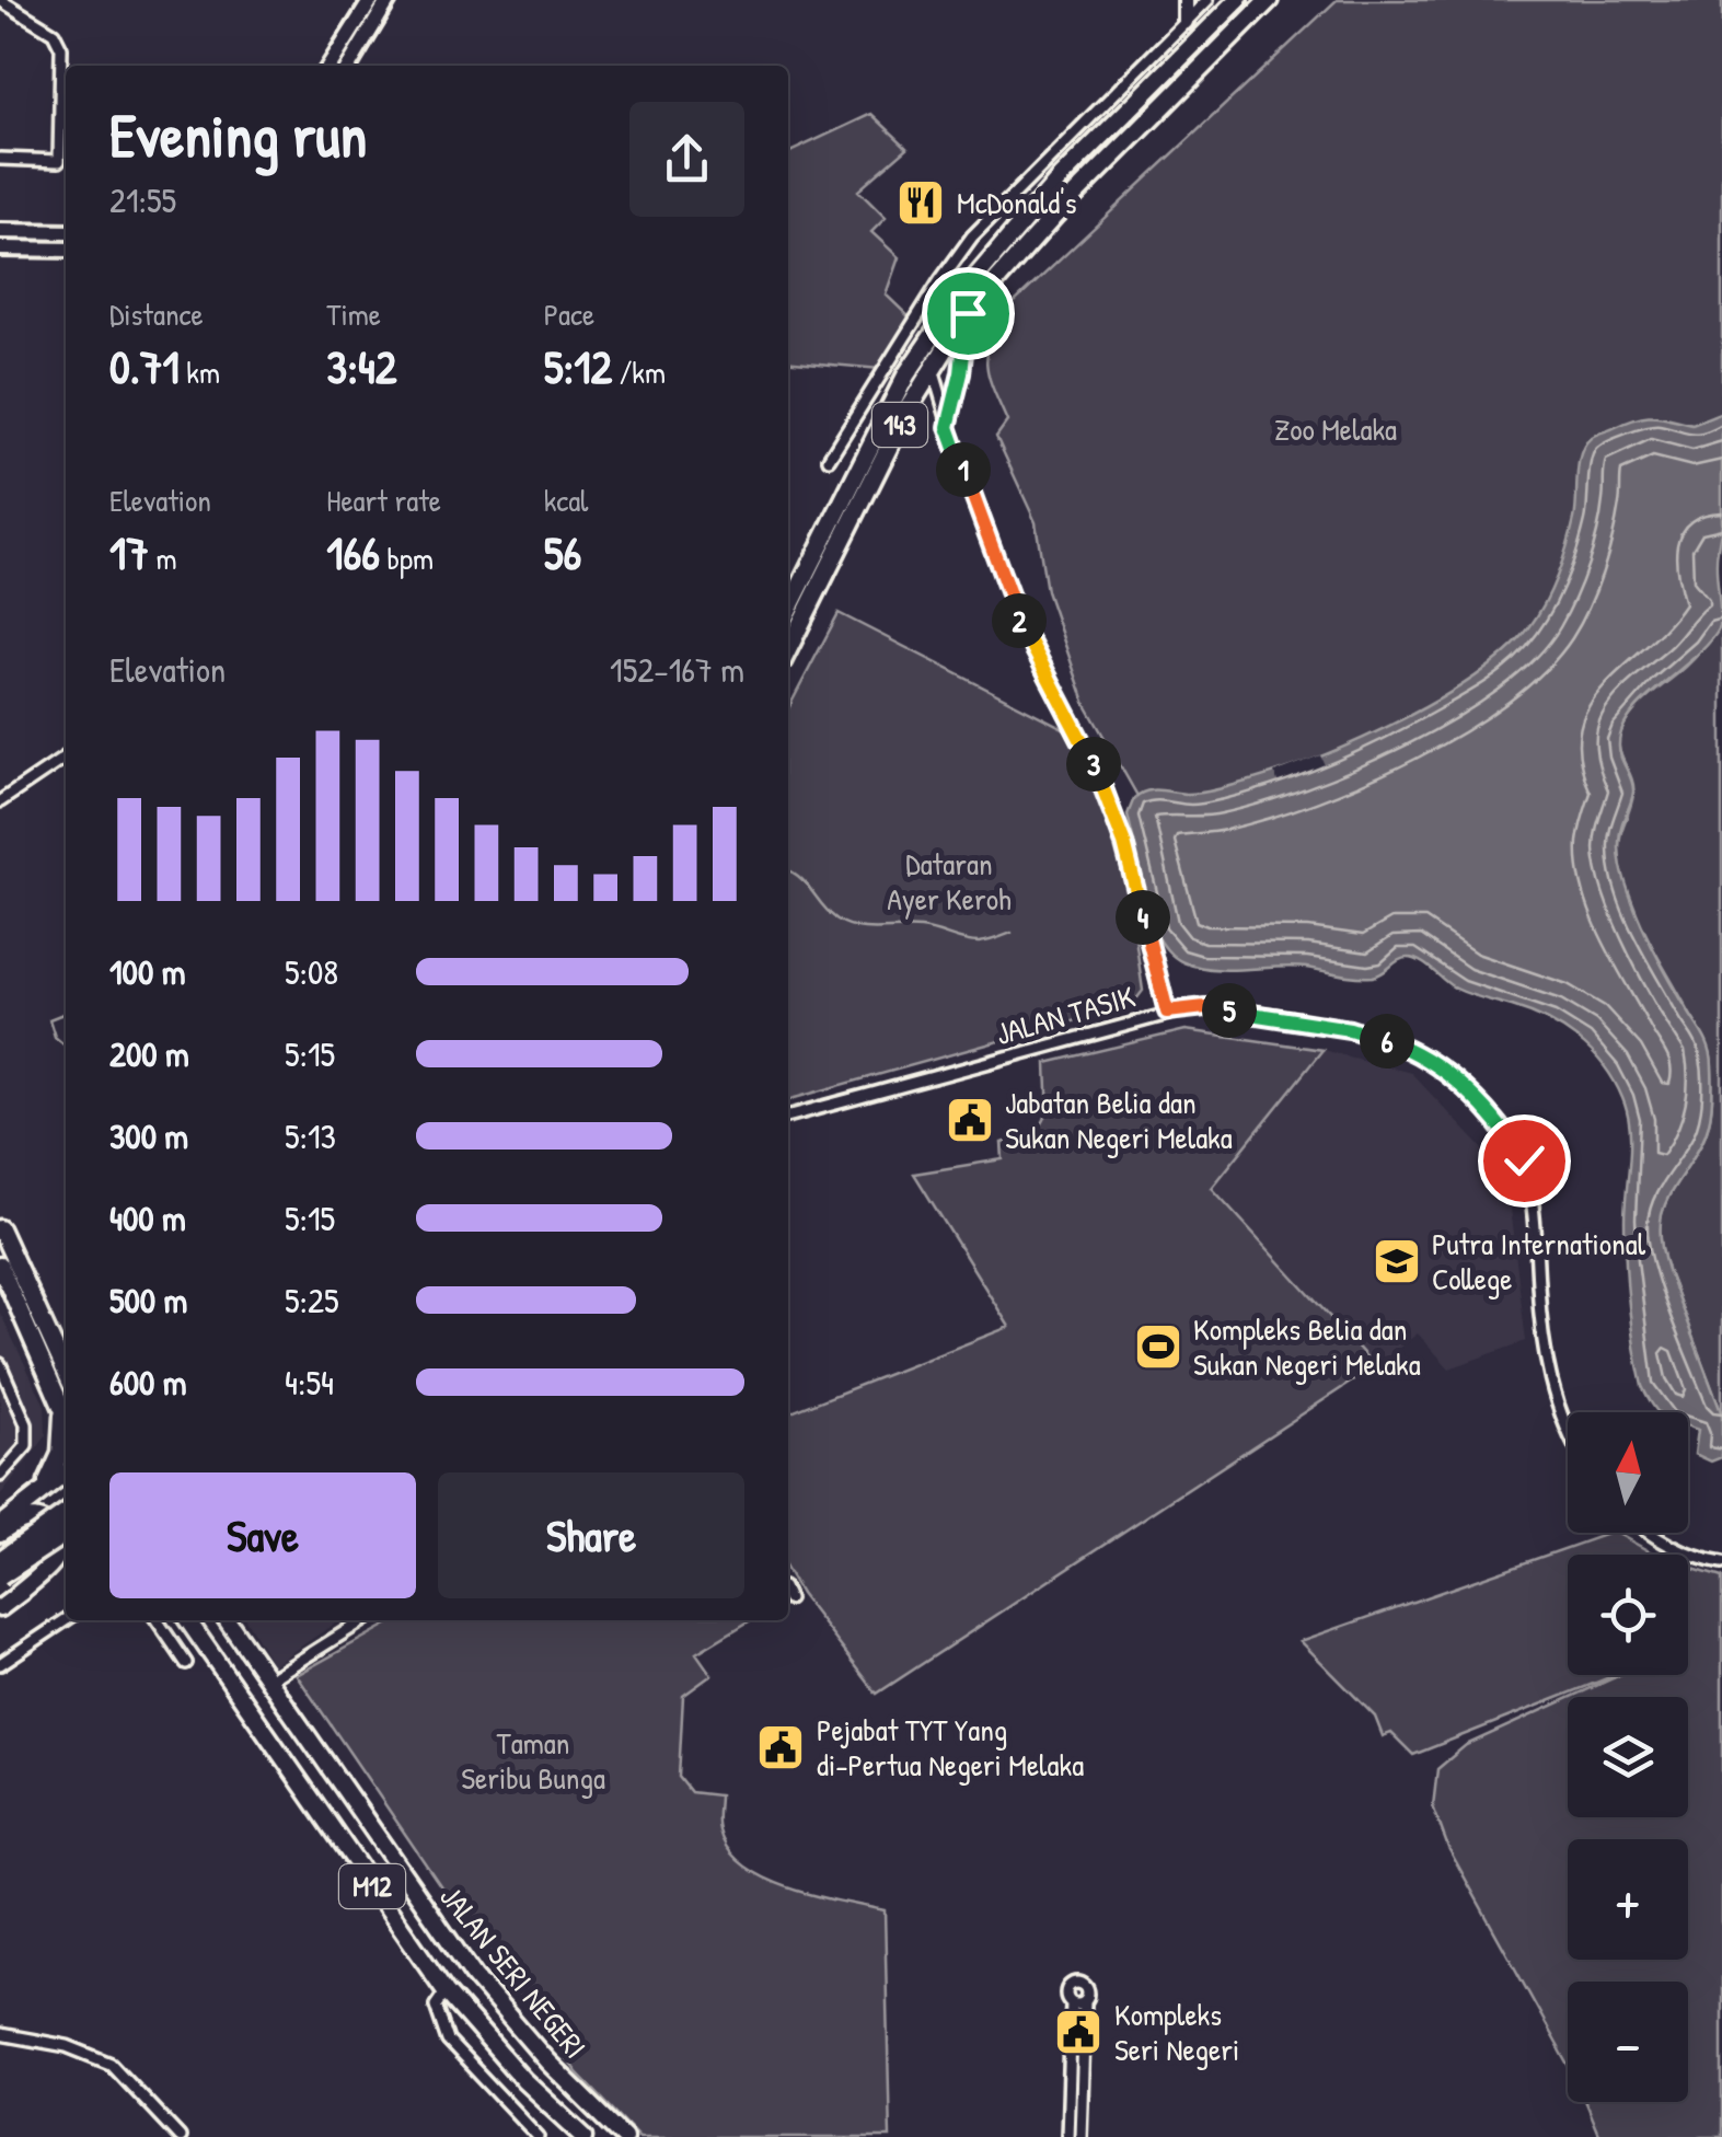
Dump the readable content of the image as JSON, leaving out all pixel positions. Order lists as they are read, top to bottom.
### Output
{
  "streets": {
    "highway": ["143"],
    "main road": ["M12", "JALAN SERI NEGERI"],
    "street": ["JALAN TASIK"]
  },
  "parks": ["Zoo Melaka", "Dataran Ayer Keroh", "Taman Seribu Bunga"],
  "places": {
    "restaurant": ["McDonald's"],
    "public building": ["Jabatan Belia dan Sukan Negeri Melaka", "Pejabat TYT Yang di-Pertua Negeri Melaka", "Kompleks Seri Negeri"],
    "school or university": ["Putra International College"],
    "sports": ["Kompleks Belia dan Sukan Negeri Melaka"]
  },
  "north": "top",
  "page": {
    "heading": ["Evening run", "21:55"],
    "stats": [
      ["Distance", "0.71 km"],
      ["Time", "3:42"],
      ["Pace", "5:12 /km"],
      ["Elevation", "17 m"],
      ["Heart rate", "166 bpm"],
      ["kcal", "56"]
    ],
    "pins": [
      "1",
      "2",
      "3",
      "4",
      "5",
      "6"
    ],
    "chart": ["Elevation", "152–167 m"],
    "list": [
      {
        "name": "100 m",
        "note": "5:08"
      },
      {
        "name": "200 m",
        "note": "5:15"
      },
      {
        "name": "300 m",
        "note": "5:13"
      },
      {
        "name": "400 m",
        "note": "5:15"
      },
      {
        "name": "500 m",
        "note": "5:25"
      },
      {
        "name": "600 m",
        "note": "4:54"
      }
    ],
    "map_buttons": ["+", "−"],
    "buttons": ["Save", "Share"]
  }
}
